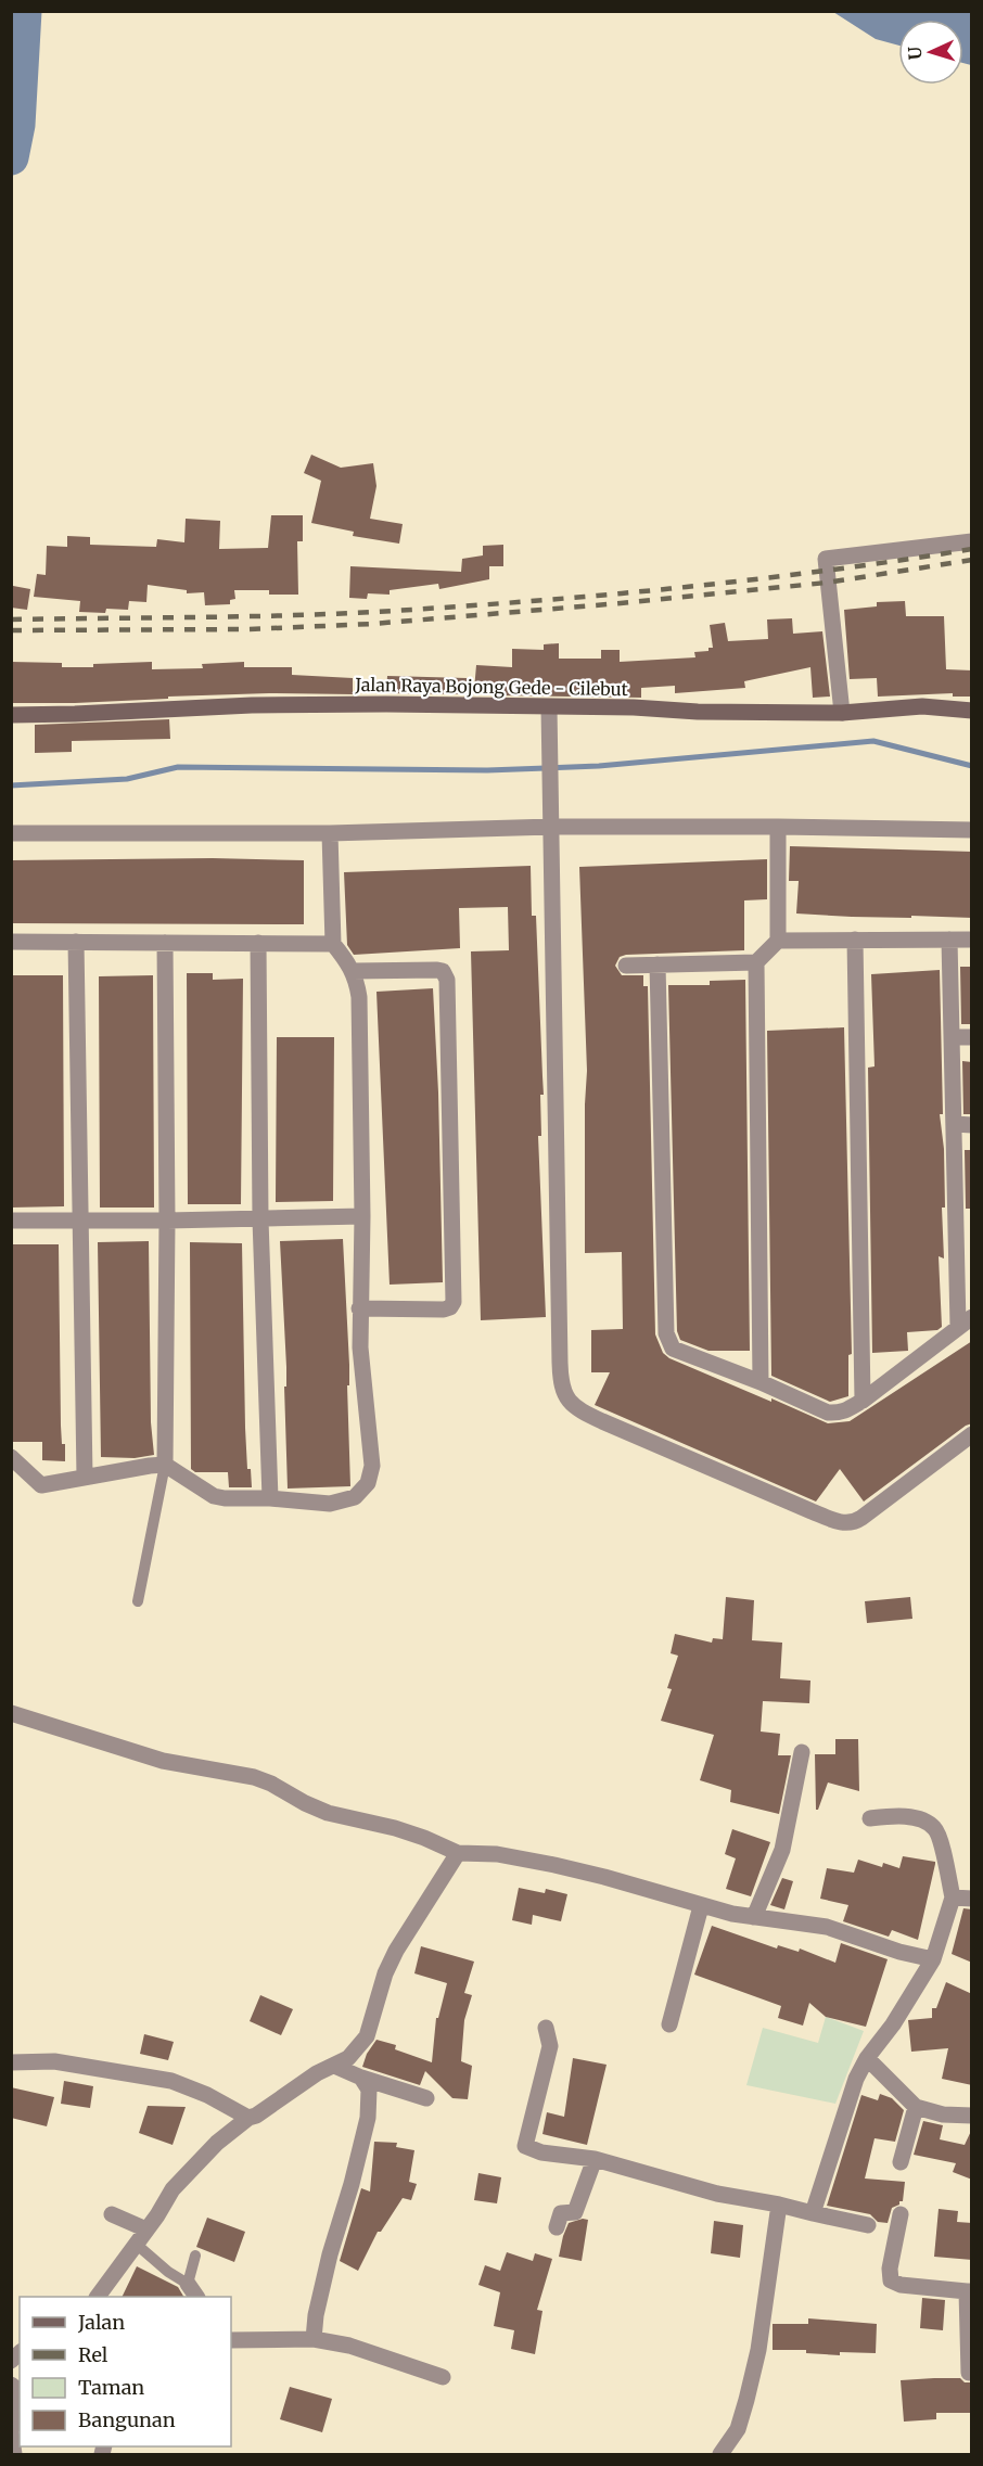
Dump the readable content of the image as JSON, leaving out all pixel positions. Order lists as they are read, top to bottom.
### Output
{
  "streets": {
    "main road": ["Jalan Raya Bojong Gede - Cilebut"]
  },
  "legend": [
    "Jalan",
    "Rel",
    "Taman",
    "Bangunan"
  ],
  "north": "left"
}
